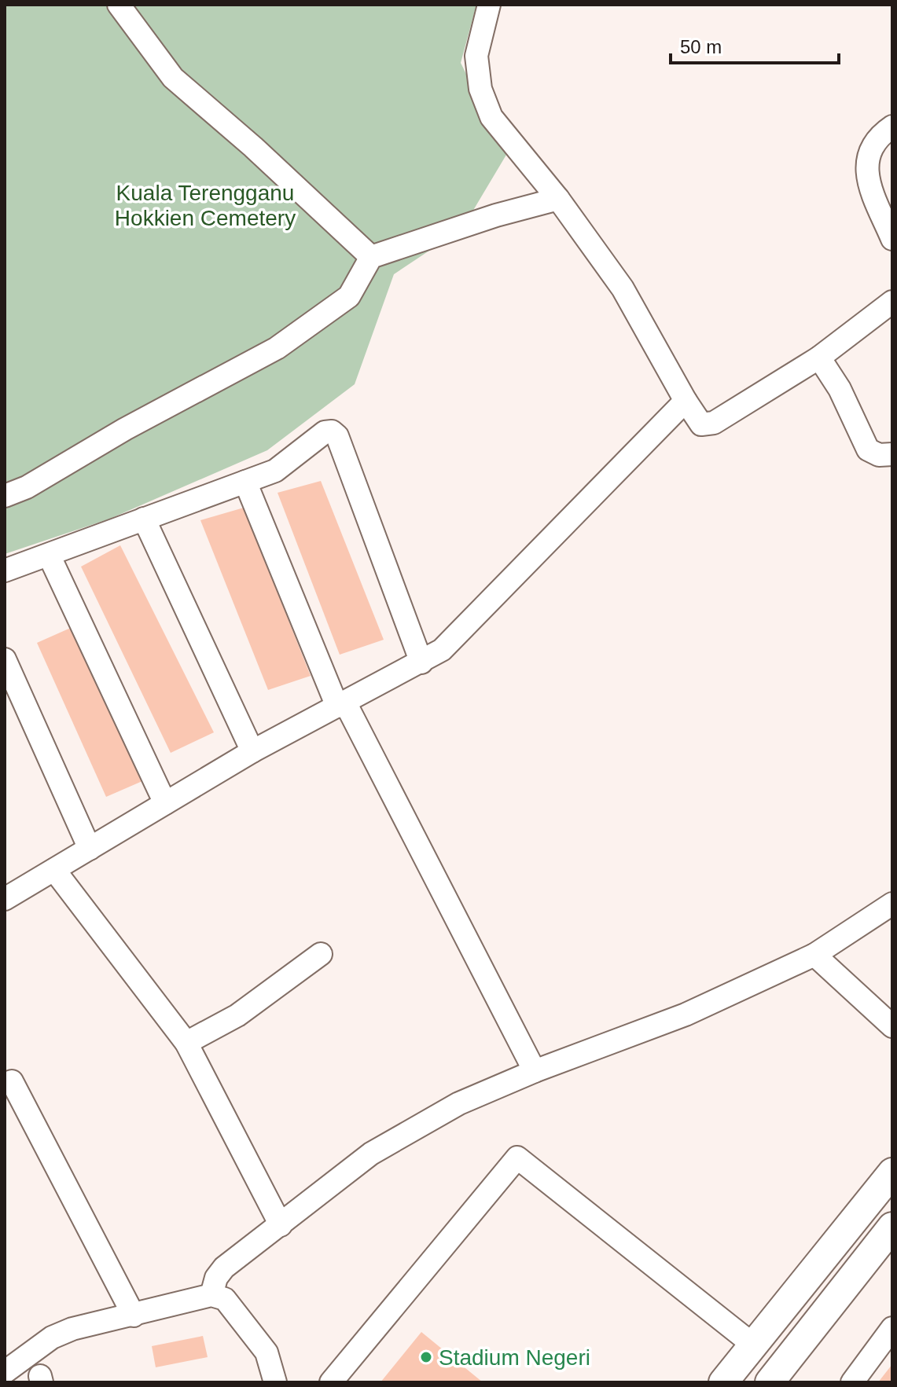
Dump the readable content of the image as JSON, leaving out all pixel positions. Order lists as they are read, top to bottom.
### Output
{
  "parks": ["Kuala Terengganu Hokkien Cemetery"],
  "places": ["Stadium Negeri"],
  "scale_bar": "50 m"
}
